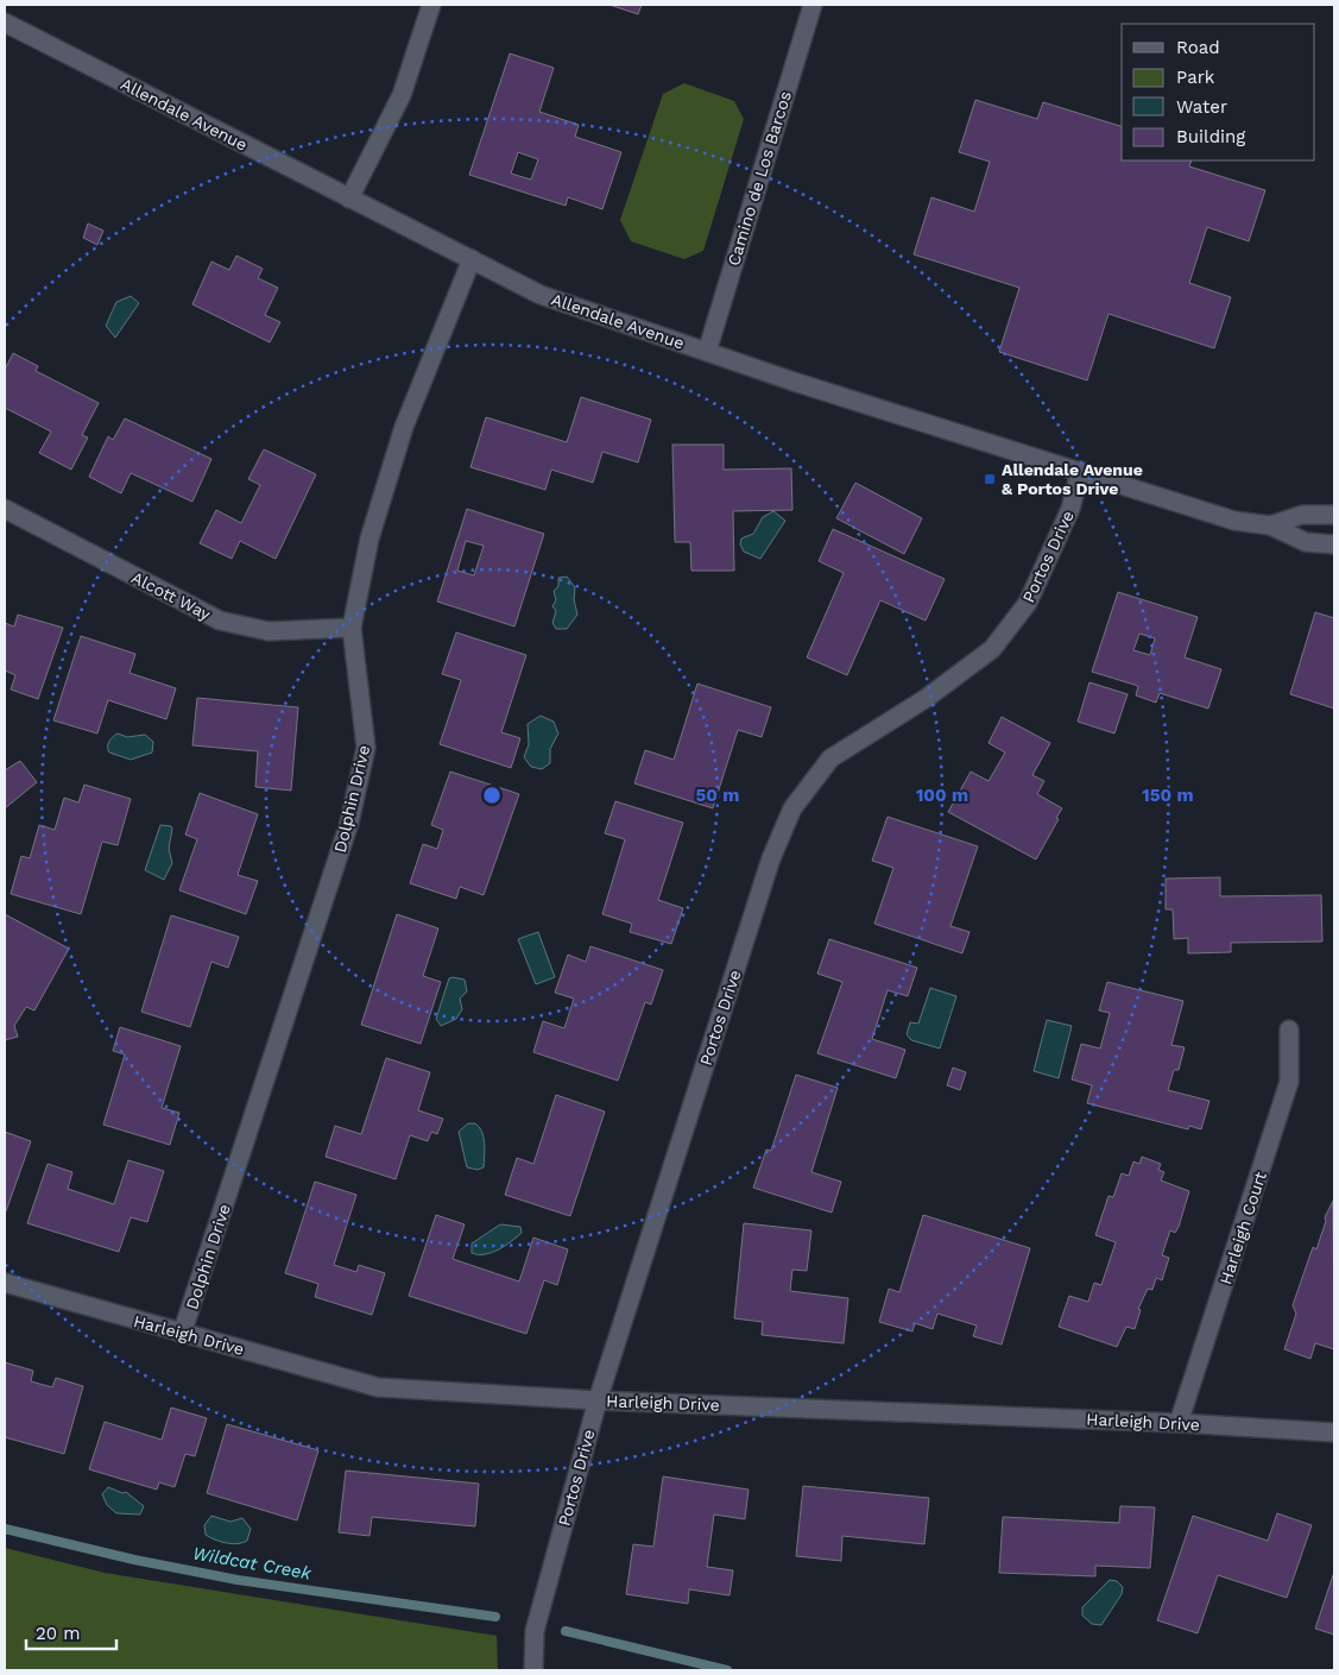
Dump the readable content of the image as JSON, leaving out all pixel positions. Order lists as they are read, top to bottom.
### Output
{
  "streets": {
    "street": [
      "Allendale Avenue",
      "Camino de Los Barcos",
      "Portos Drive",
      "Alcott Way",
      "Dolphin Drive",
      "Harleigh Court",
      "Harleigh Drive"
    ]
  },
  "crossings": [
    ["Allendale Avenue", "Camino de Los Barcos"],
    ["Allendale Avenue", "Portos Drive"],
    ["Allendale Avenue", "Dolphin Drive"],
    ["Portos Drive", "Harleigh Drive"],
    ["Alcott Way", "Dolphin Drive"],
    ["Dolphin Drive", "Harleigh Drive"],
    ["Harleigh Court", "Harleigh Drive"]
  ],
  "water": ["Wildcat Creek"],
  "places": {
    "transit": ["Allendale Avenue & Portos Drive"]
  },
  "legend": [
    "Road",
    "Park",
    "Water",
    "Building"
  ],
  "scale_bar": "20 m",
  "rings": ["50 m", "100 m", "150 m"]
}
